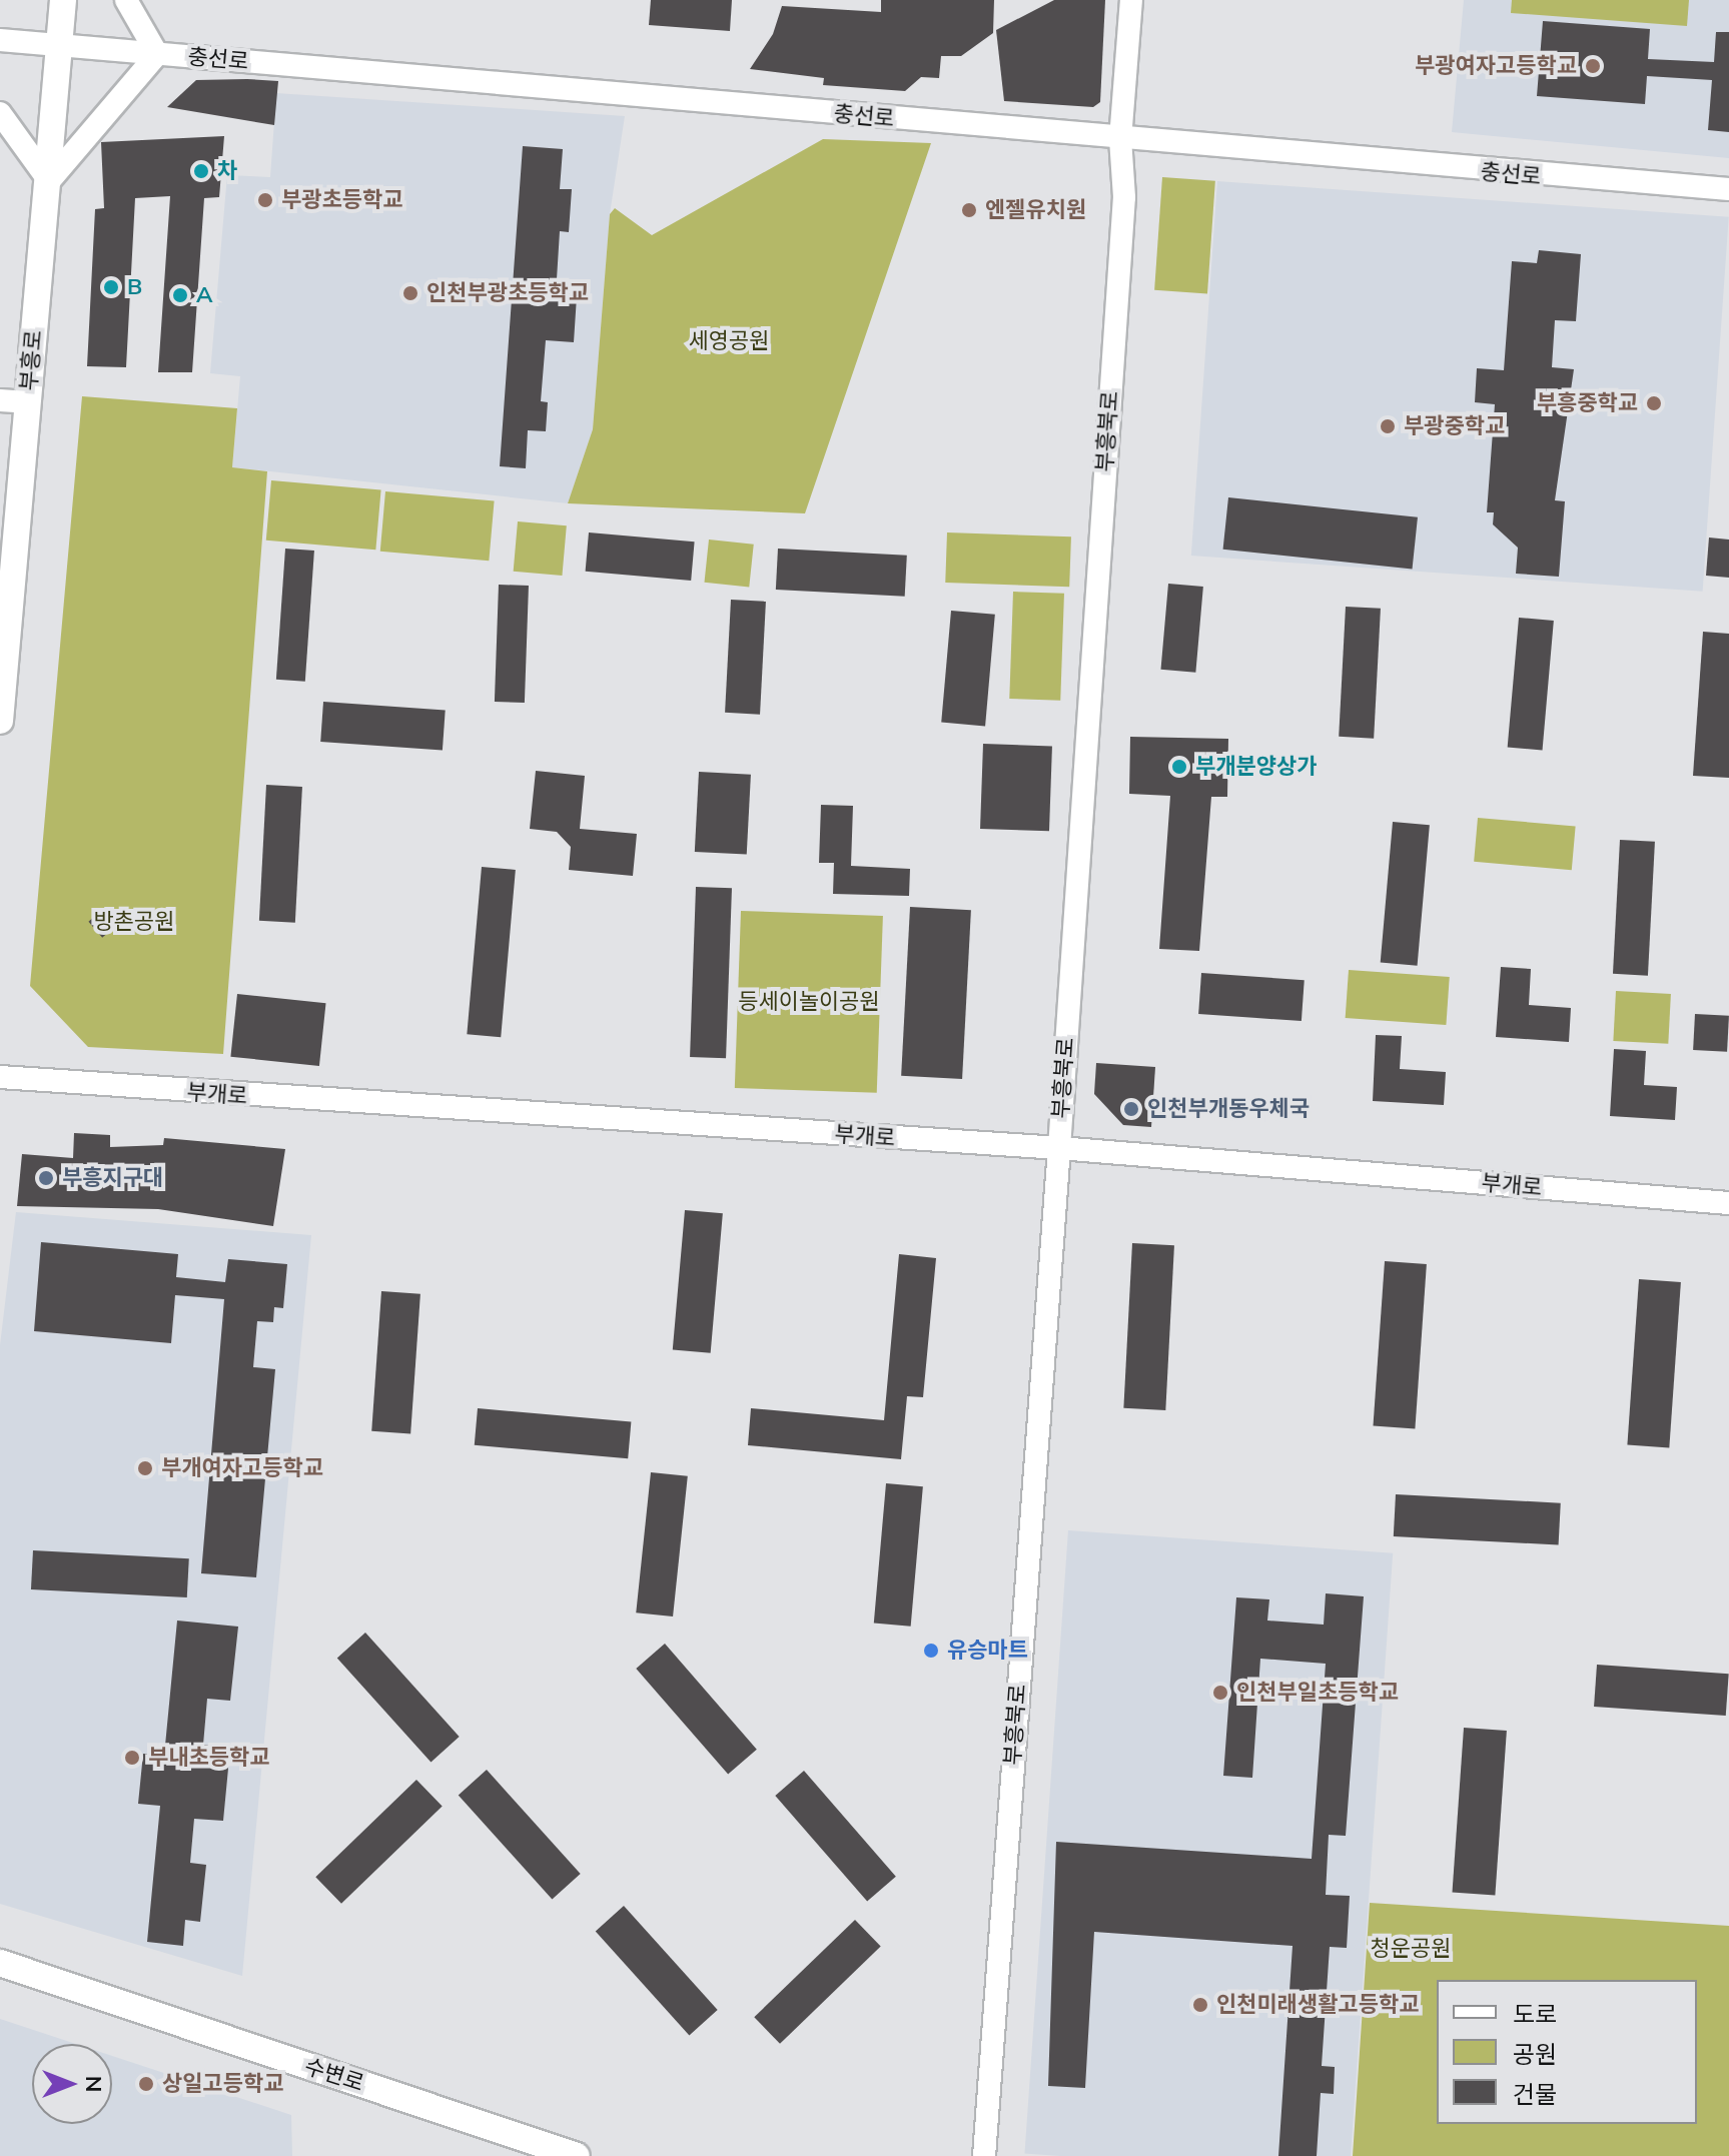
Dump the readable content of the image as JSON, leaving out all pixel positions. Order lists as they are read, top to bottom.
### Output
{
  "streets": {
    "main road": ["부흥로", "수변로"],
    "street": ["충선로", "부흥북로", "부개로"]
  },
  "crossings": [
    ["충선로", "부흥로"],
    ["충선로", "부흥북로"],
    ["부흥북로", "부개로"]
  ],
  "parks": [
    "세영공원",
    "방촌공원",
    "등세이놀이공원",
    "청운공원"
  ],
  "places": [
    "부광여자고등학교",
    "차",
    "부광초등학교",
    "엔젤유치원",
    "B",
    "인천부광초등학교",
    "A",
    "부흥중학교",
    "부광중학교",
    "부개분양상가",
    "인천부개동우체국",
    "부흥지구대",
    "부개여자고등학교",
    "유승마트",
    "인천부일초등학교",
    "부내초등학교",
    "인천미래생활고등학교",
    "상일고등학교"
  ],
  "legend": ["도로", "공원", "건물"],
  "north": "right"
}
